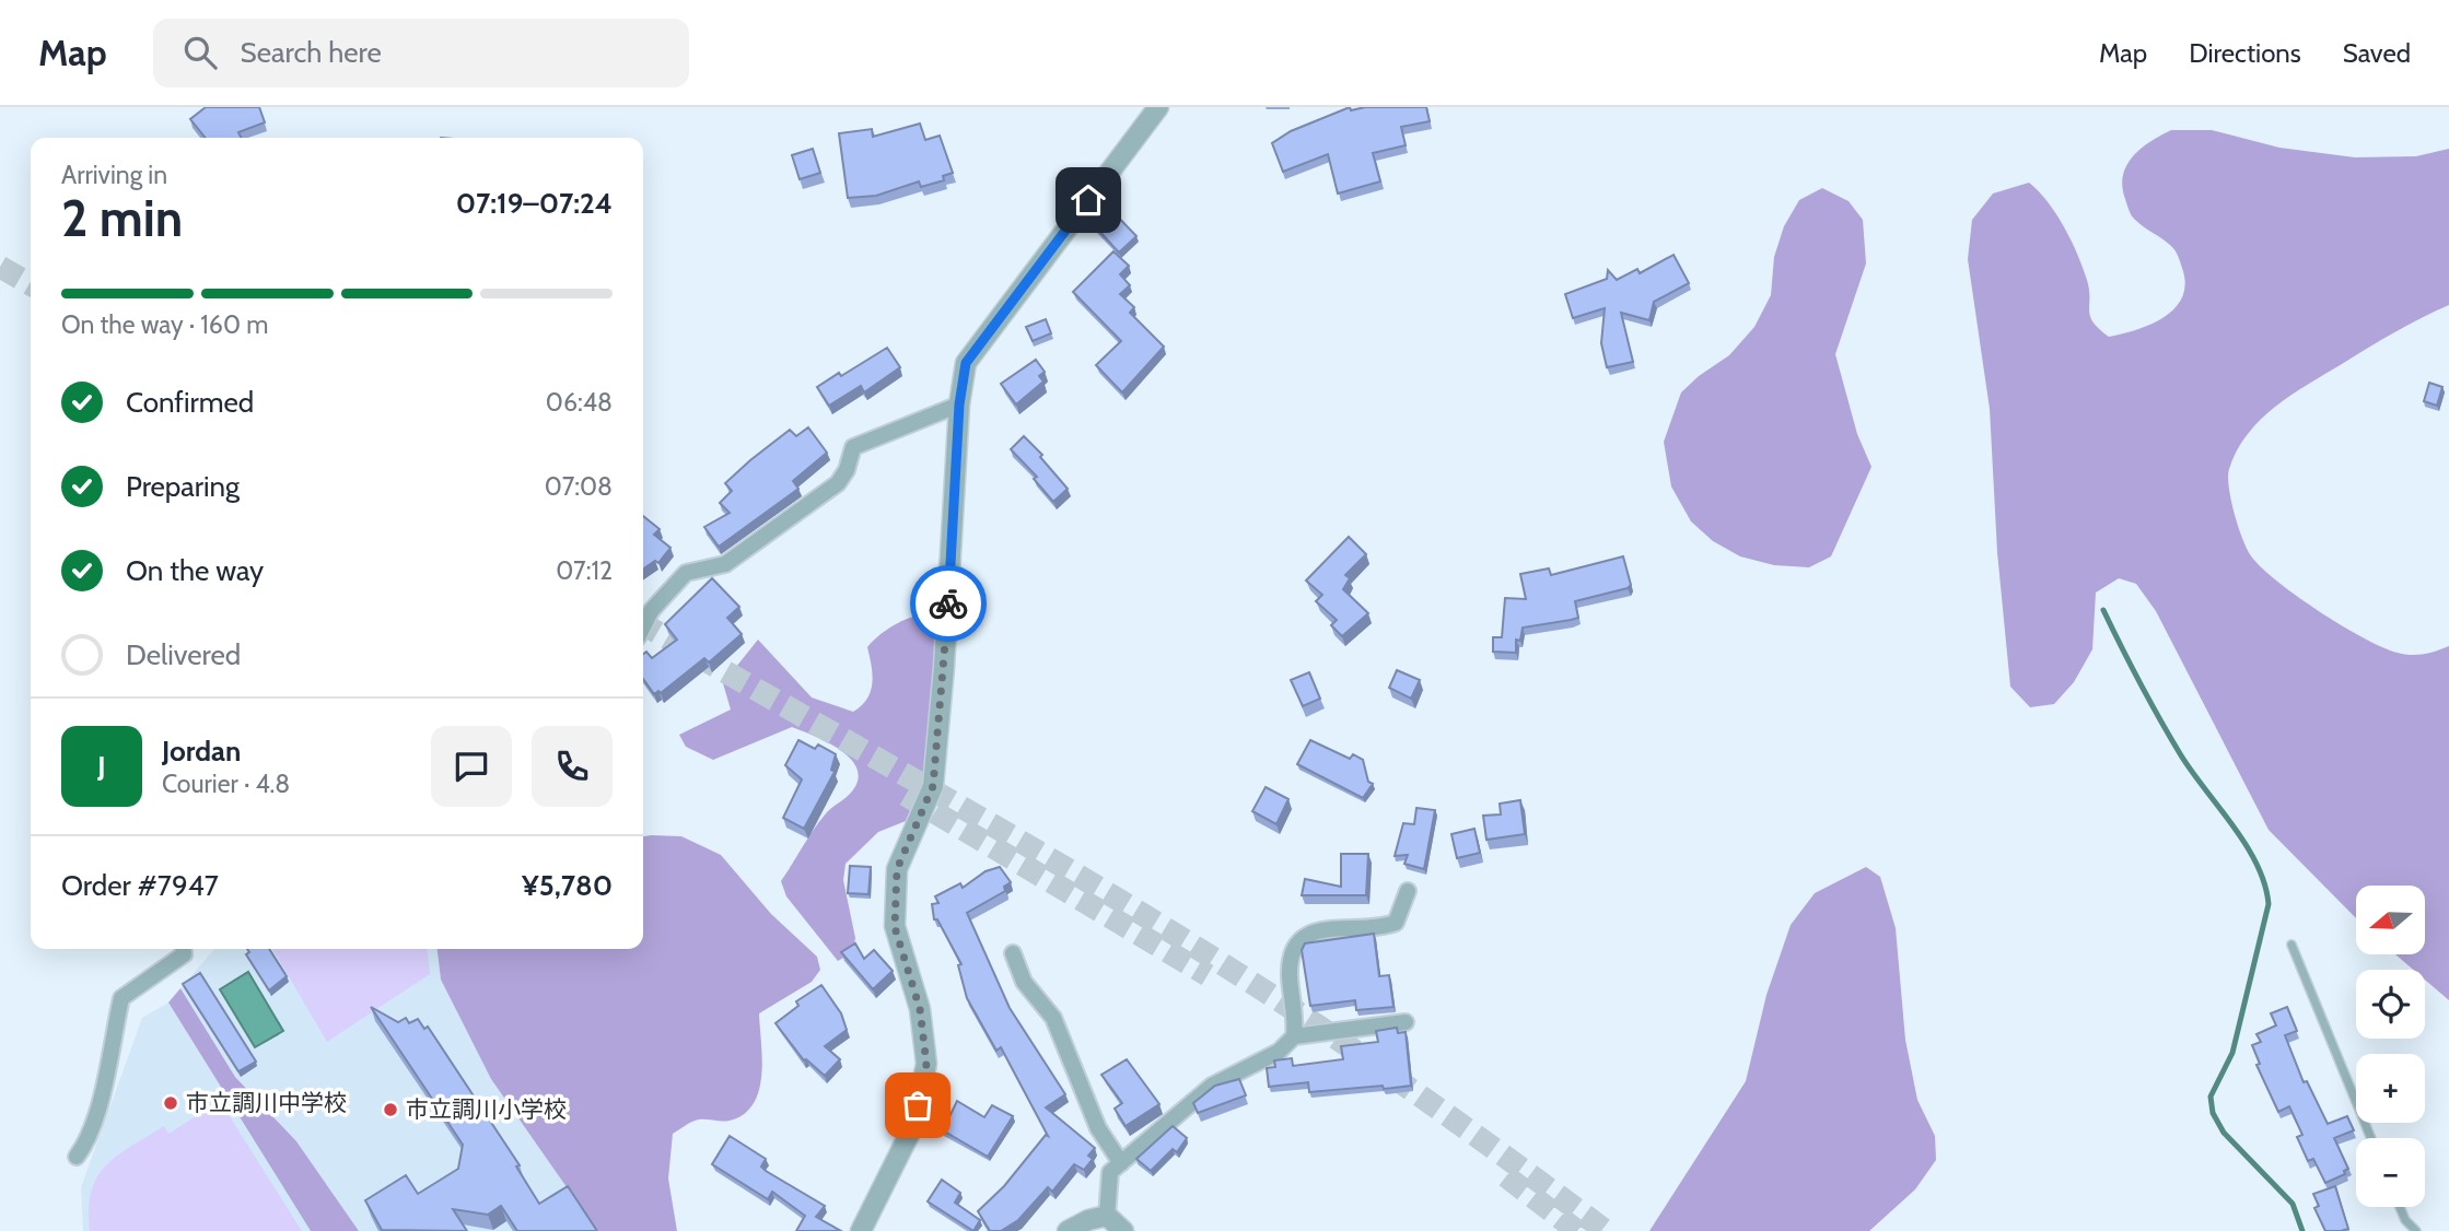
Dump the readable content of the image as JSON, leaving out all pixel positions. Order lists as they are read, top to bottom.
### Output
{
  "places": ["市立調川中学校", "市立調川小学校"],
  "north": "left",
  "page": {
    "header": "Map",
    "search": "Search here",
    "nav": ["Map", "Directions", "Saved"],
    "heading": ["2 min", "Arriving in", "07:19–07:24"],
    "panel": [
      "Jordan",
      "Courier · 4.8",
      "Order #7947",
      "¥5,780"
    ],
    "bar": "On the way · 160 m",
    "list": [
      ["Confirmed", "06:48"],
      ["Preparing", "07:08"],
      ["On the way", "07:12"],
      "Delivered"
    ],
    "round": "J",
    "map_buttons": ["+", "−"]
  }
}
